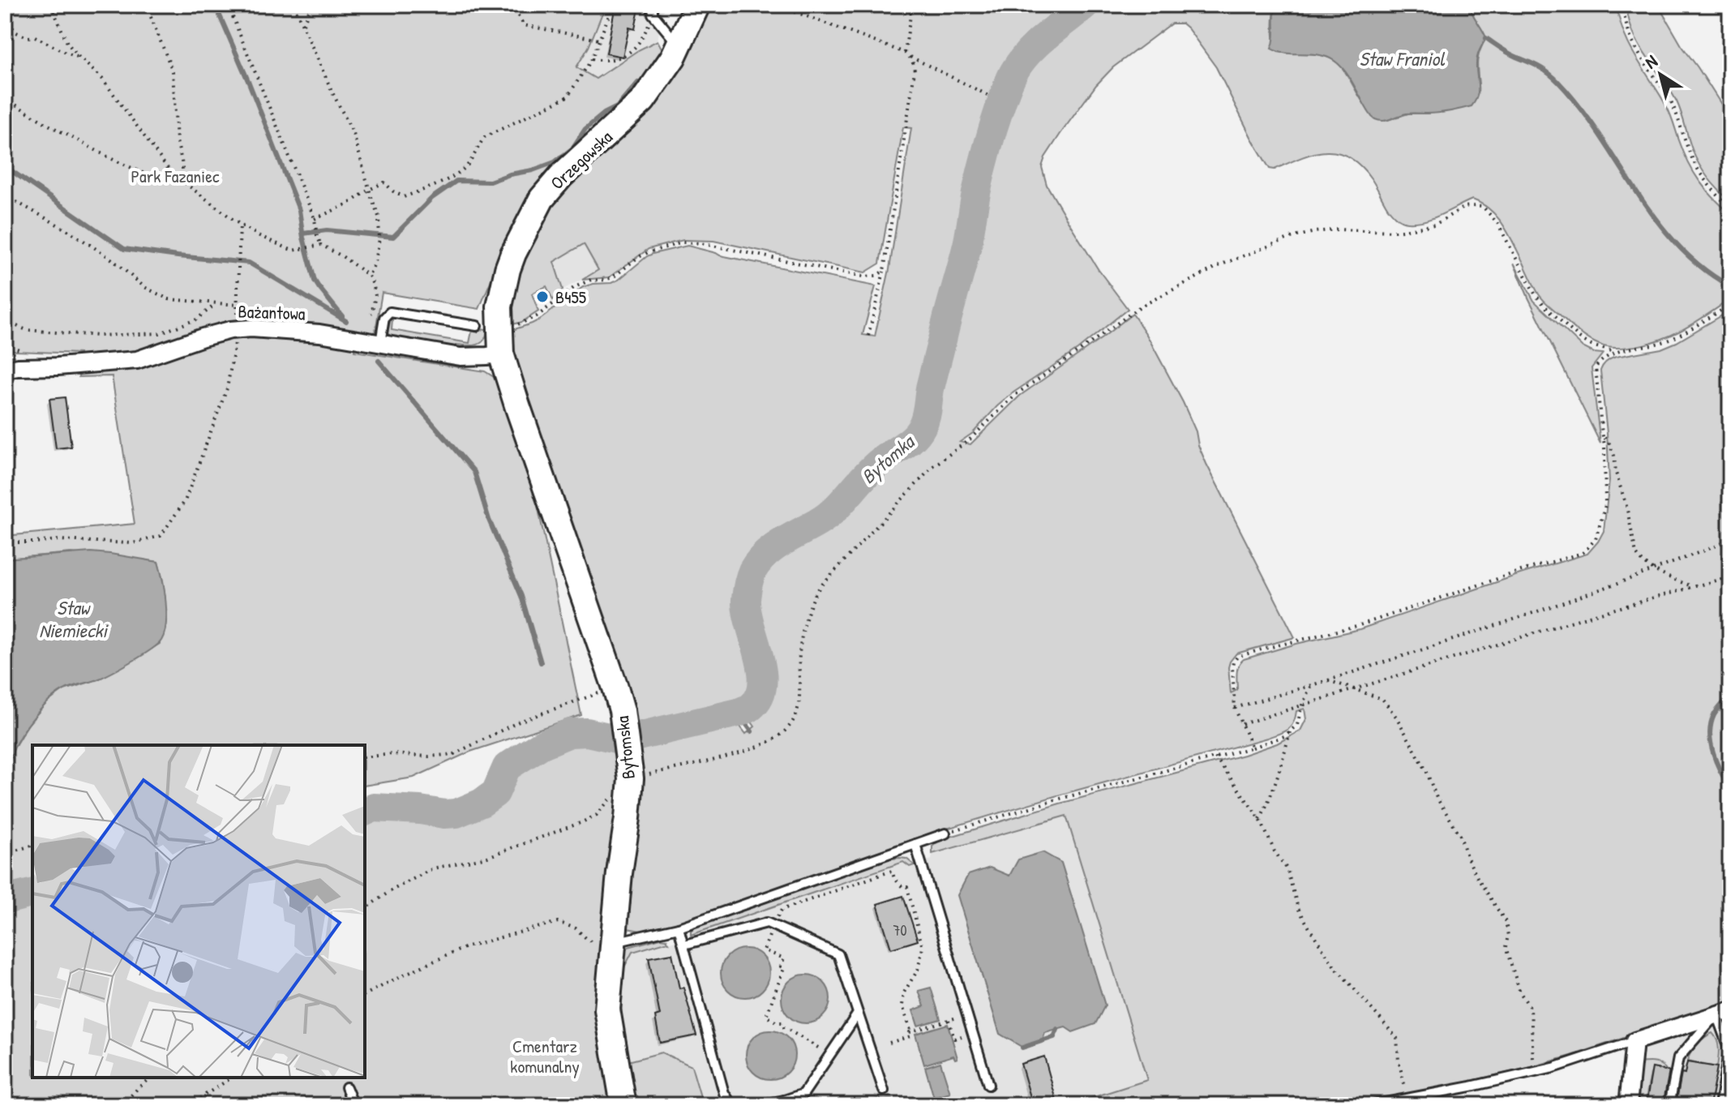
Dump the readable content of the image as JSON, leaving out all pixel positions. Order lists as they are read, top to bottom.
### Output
{
  "streets": {
    "street": ["Orzegowska", "Bażantowa", "Bytomska"]
  },
  "crossings": [
    ["Orzegowska", "Bażantowa"],
    ["Orzegowska", "Bytomska"]
  ],
  "water": ["Staw Franiol", "Bytomka", "Staw Niemiecki"],
  "parks": ["Park Fazaniec", "Cmentarz komunalny"],
  "places": ["B455"],
  "house_numbers": ["70"],
  "north": "top left"
}
